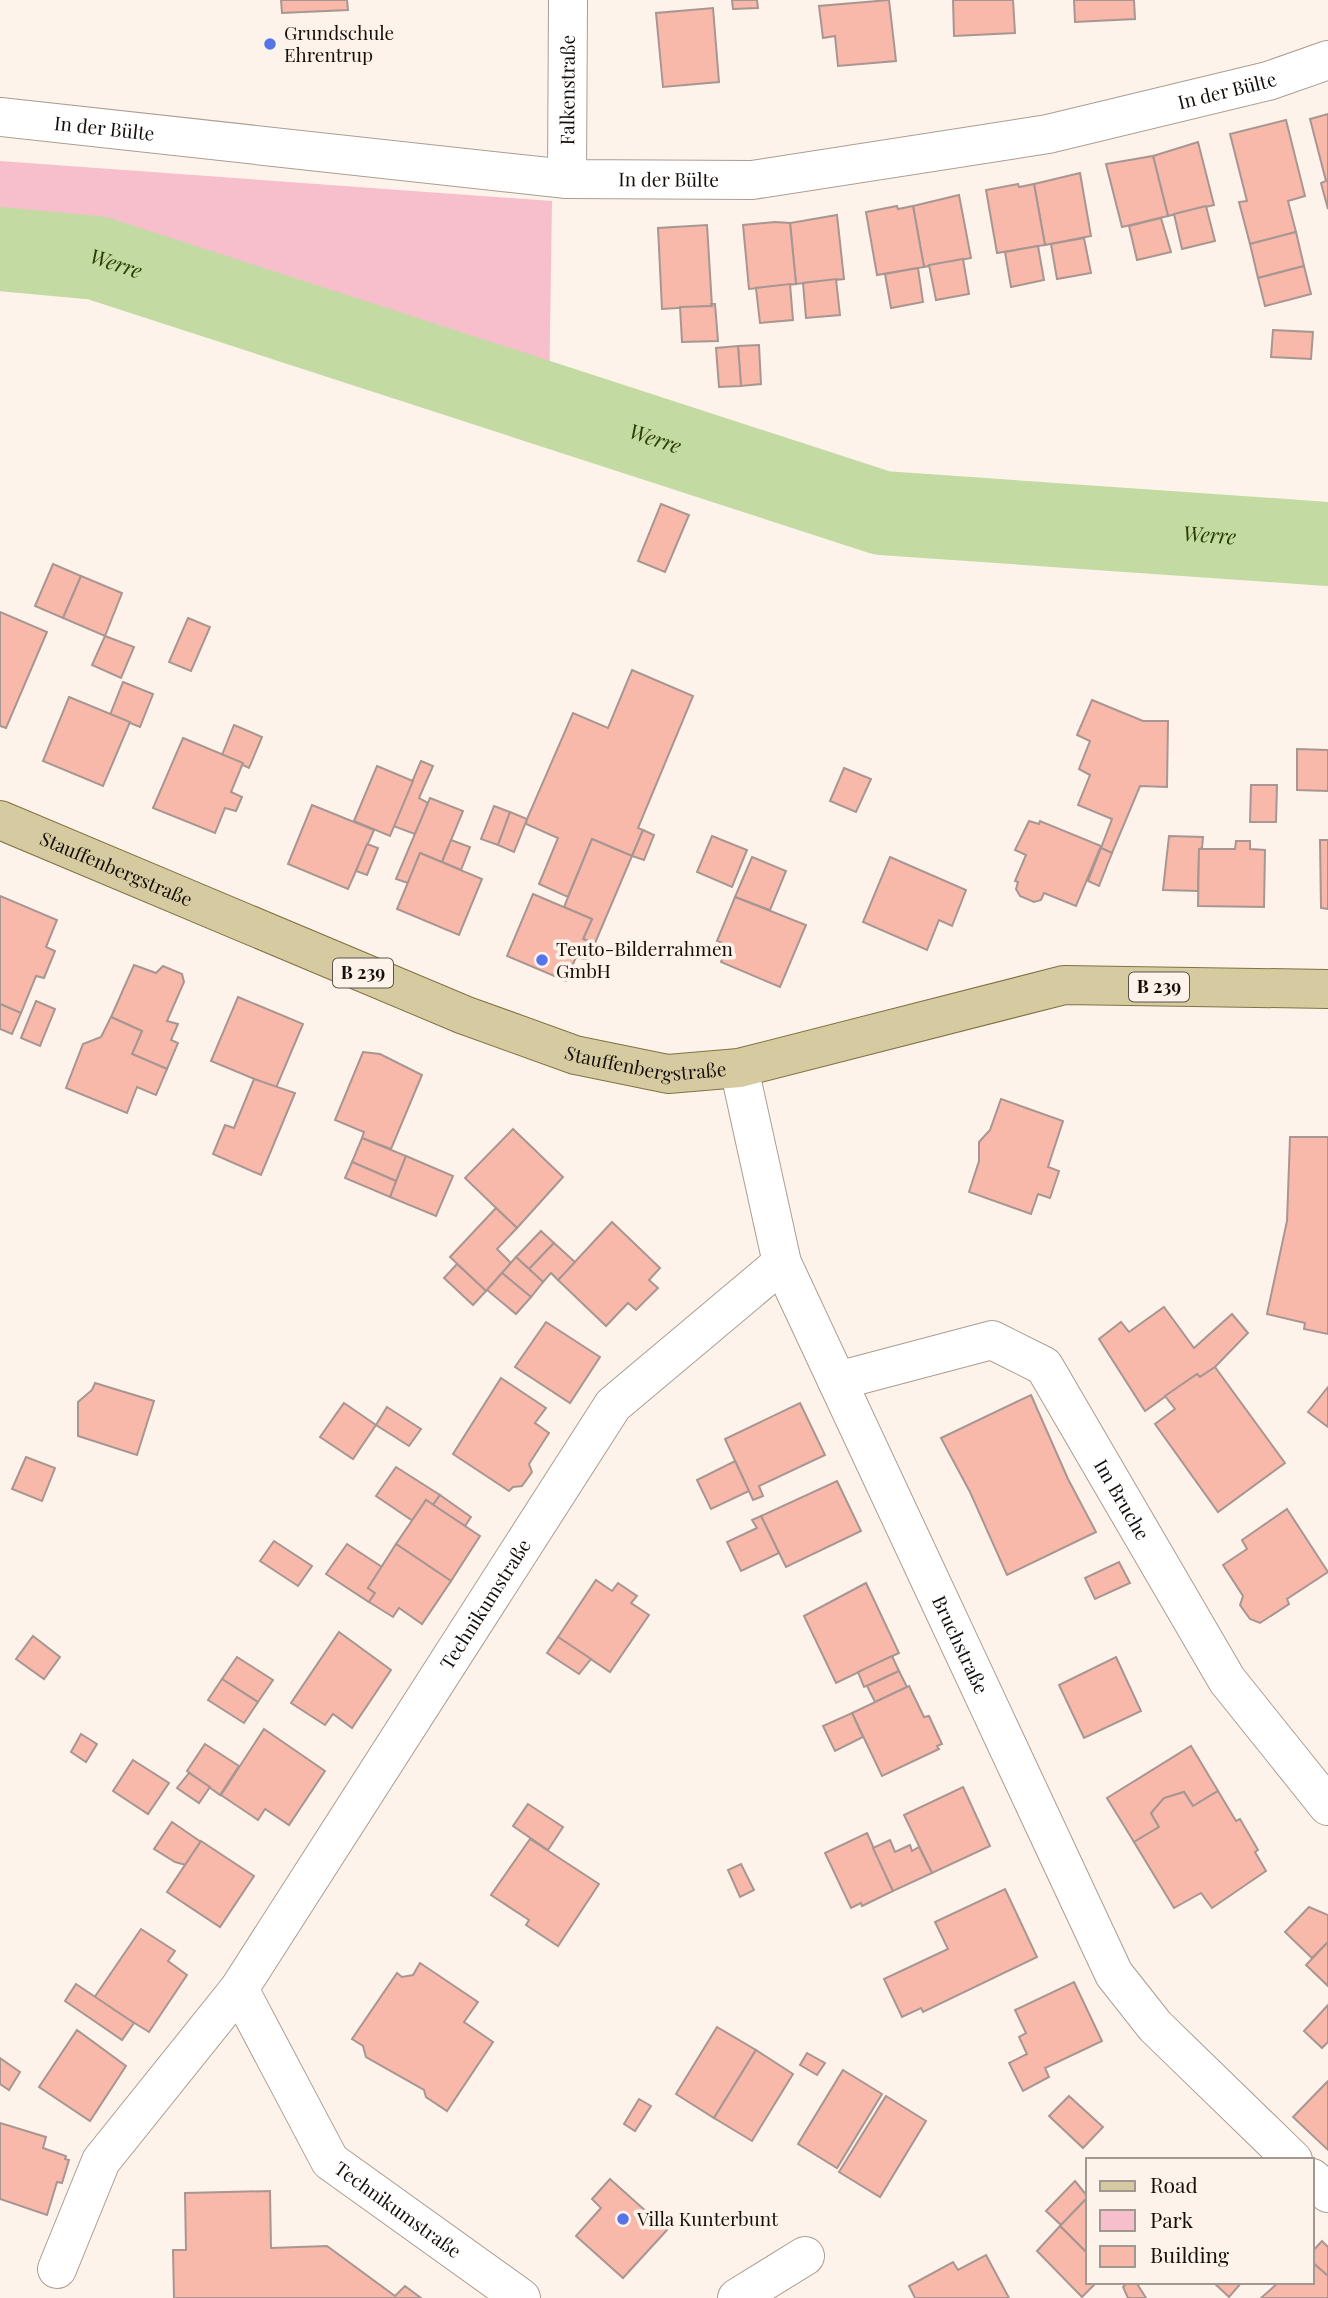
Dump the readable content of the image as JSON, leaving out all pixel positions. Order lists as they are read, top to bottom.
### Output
{
  "streets": {
    "main road": ["Stauffenbergstraße", "B 239"],
    "street": [
      "Falkenstraße",
      "In der Bülte",
      "Im Bruche",
      "Technikumstraße",
      "Bruchstraße"
    ]
  },
  "crossings": [
    ["Falkenstraße", "In der Bülte"],
    ["Stauffenbergstraße", "Bruchstraße"],
    ["Im Bruche", "Bruchstraße"],
    ["Technikumstraße", "Bruchstraße"]
  ],
  "water": ["Werre"],
  "places": ["Grundschule Ehrentrup", "Teuto-Bilderrahmen GmbH", "Villa Kunterbunt"],
  "legend": ["Road", "Park", "Building"]
}
